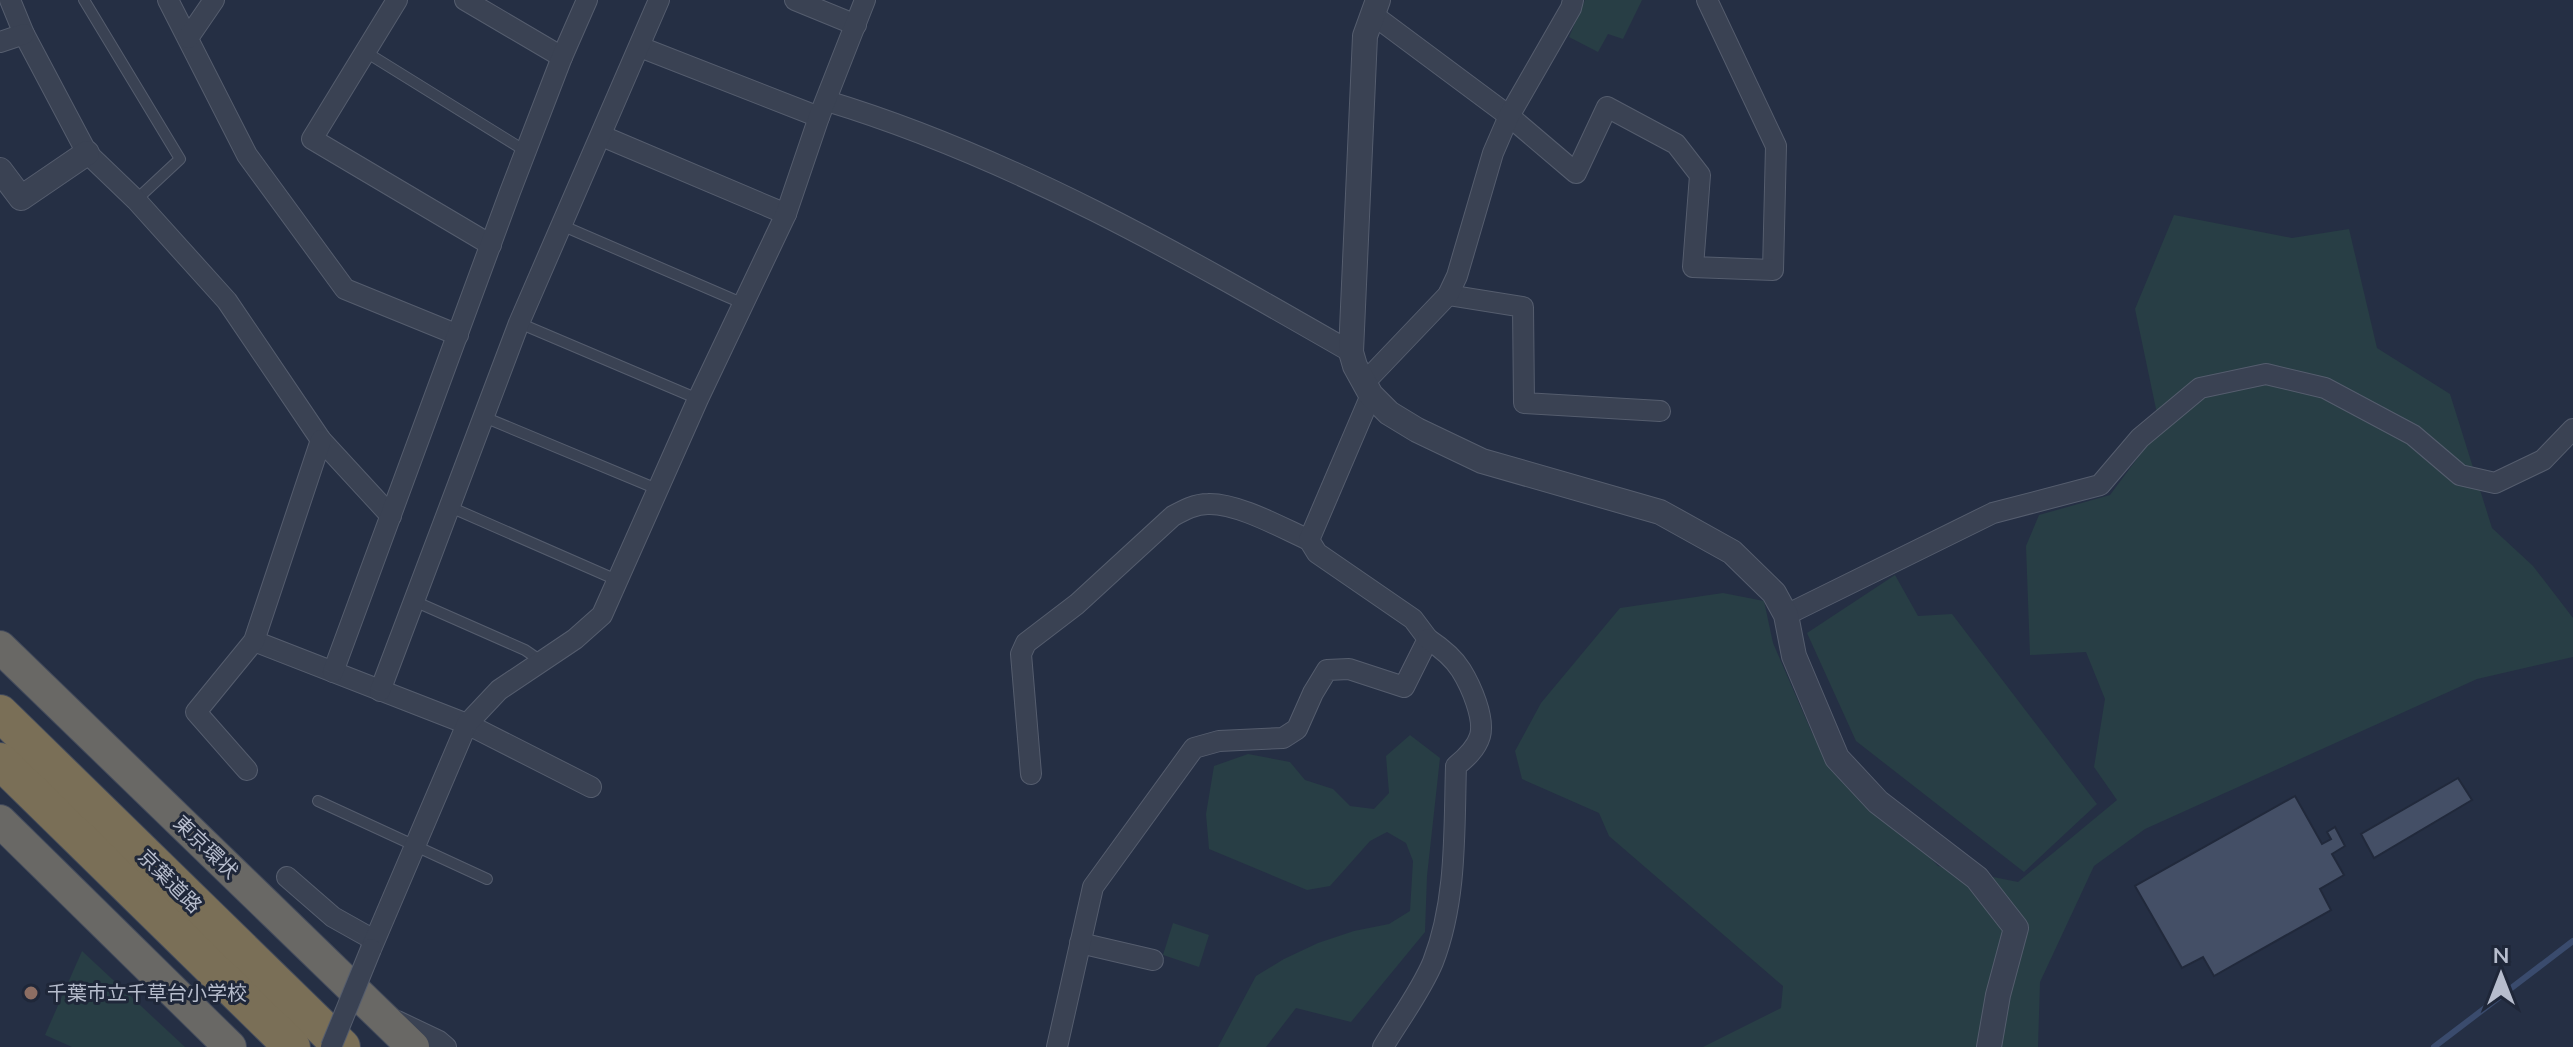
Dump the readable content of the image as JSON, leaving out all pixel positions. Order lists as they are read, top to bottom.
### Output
{
  "streets": {
    "highway": ["東京環状", "京葉道路"]
  },
  "places": ["千葉市立千草台小学校"],
  "north": "top"
}
